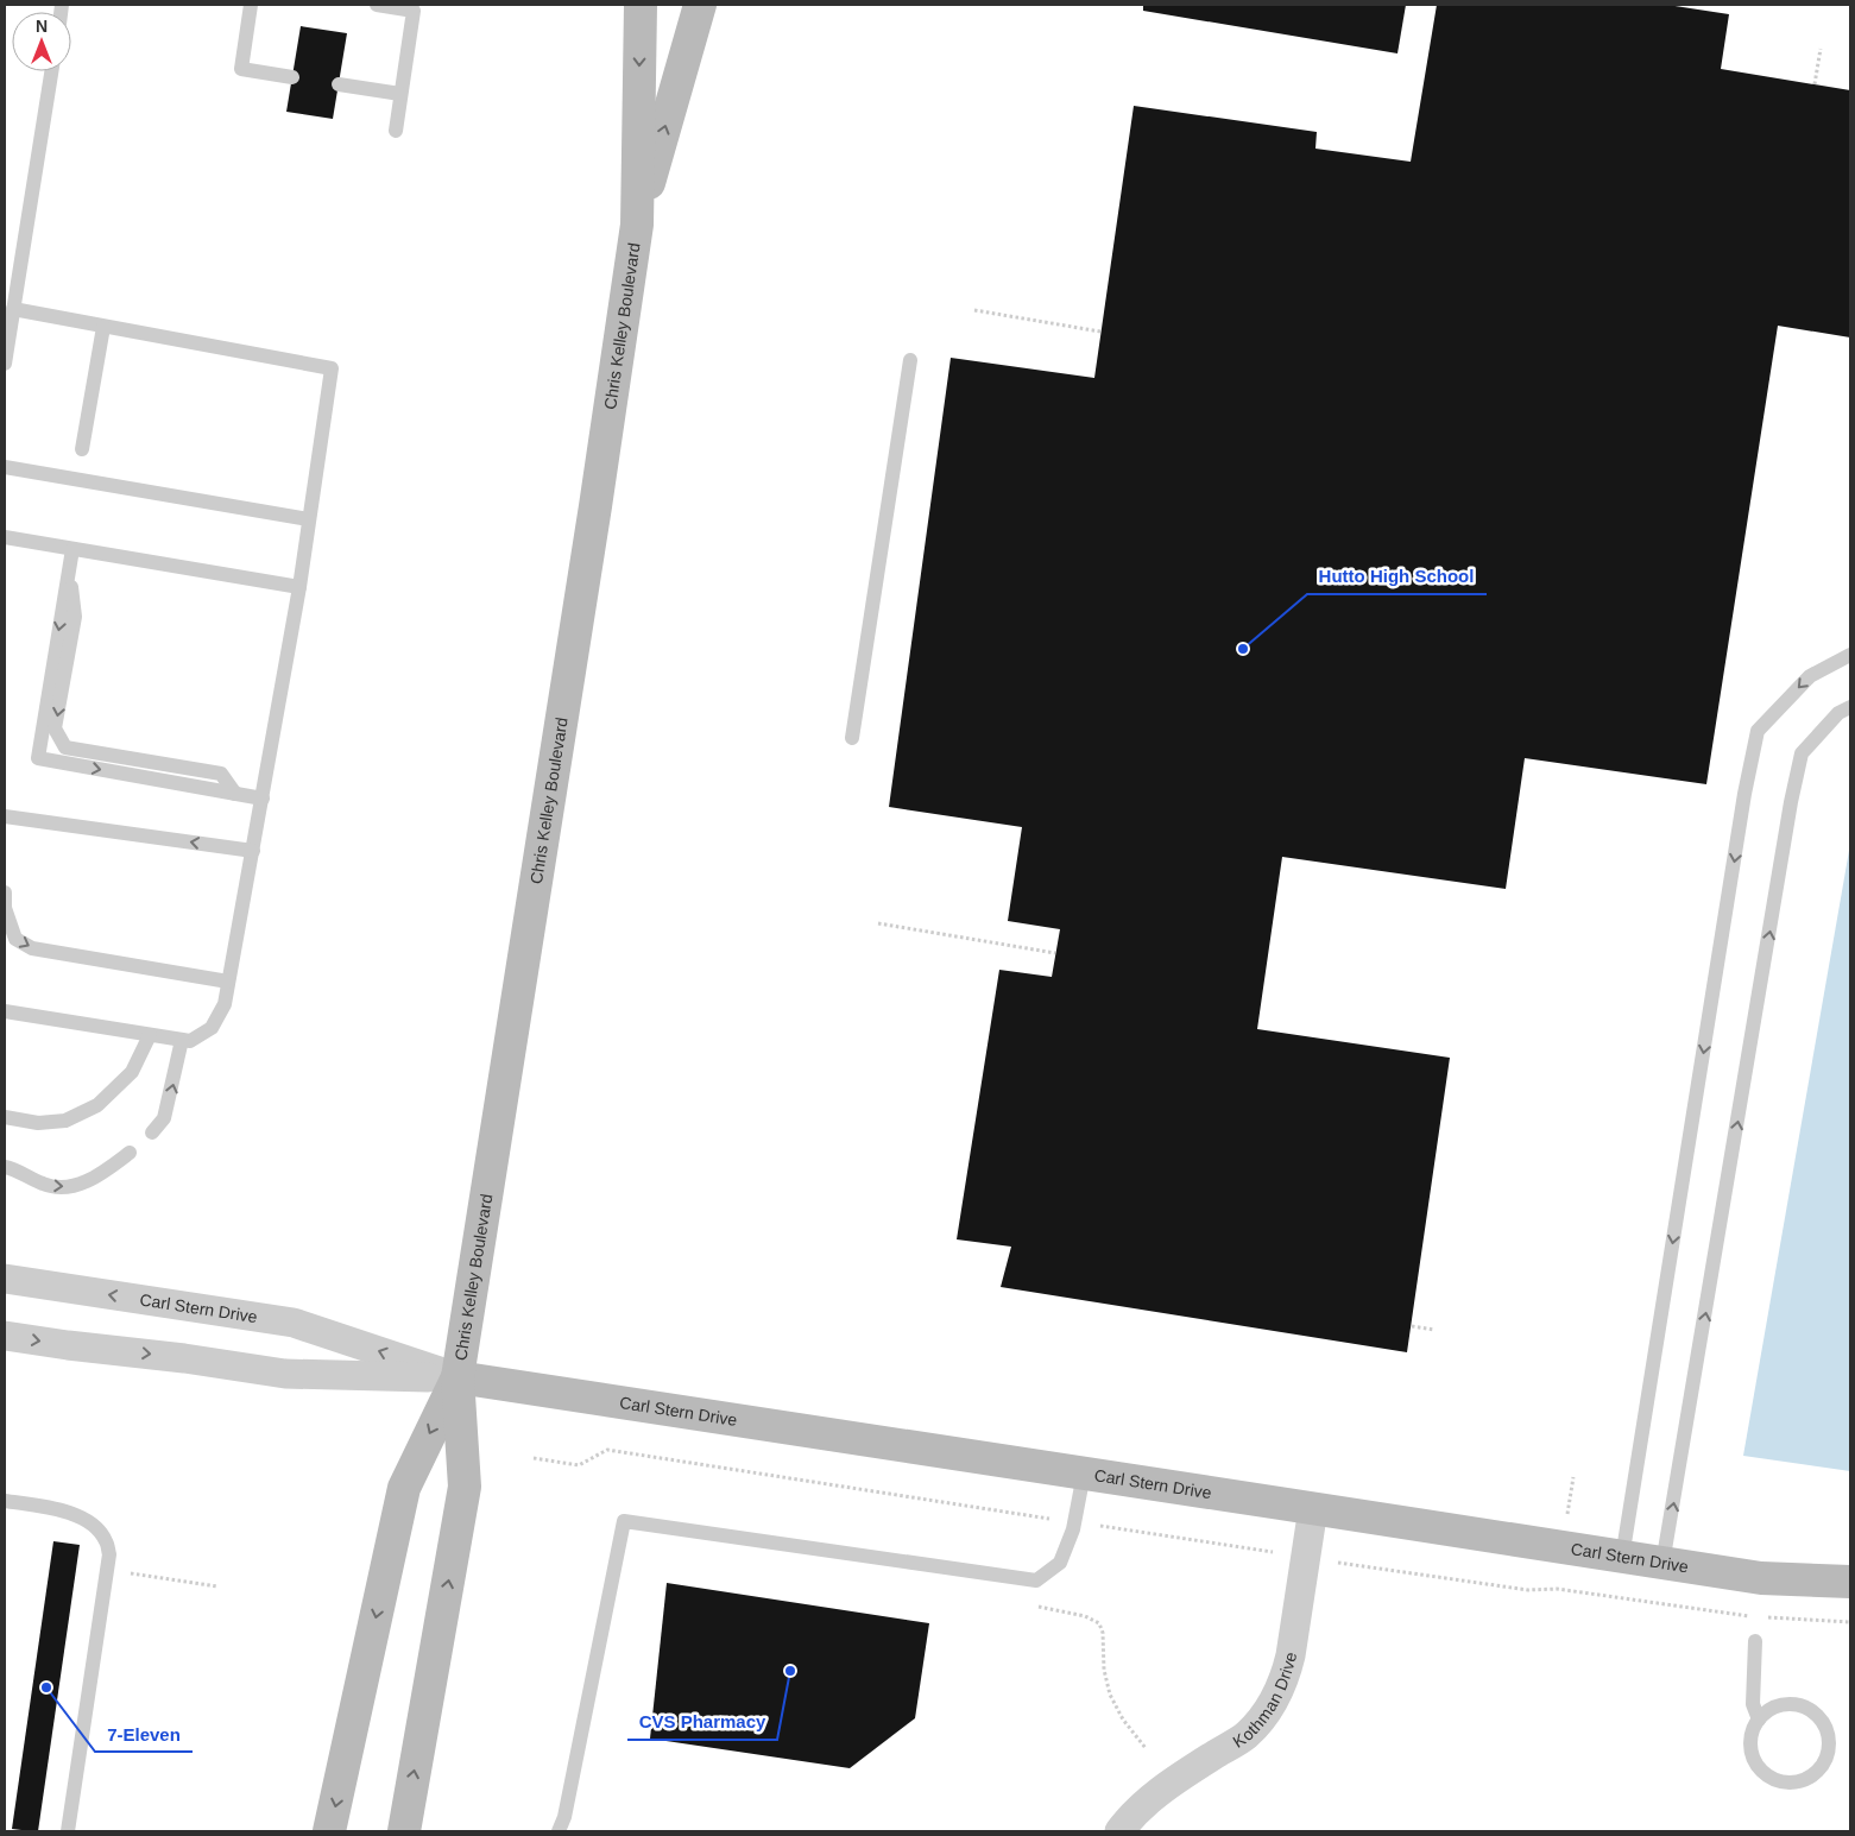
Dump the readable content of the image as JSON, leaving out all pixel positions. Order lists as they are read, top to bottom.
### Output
{
  "streets": {
    "main road": ["Chris Kelley Boulevard", "Carl Stern Drive"],
    "street": ["Kothman Drive"]
  },
  "crossings": [
    ["Chris Kelley Boulevard", "Carl Stern Drive"],
    ["Carl Stern Drive", "Kothman Drive"]
  ],
  "places": ["Hutto High School", "CVS Pharmacy", "7-Eleven"],
  "north": "top"
}
